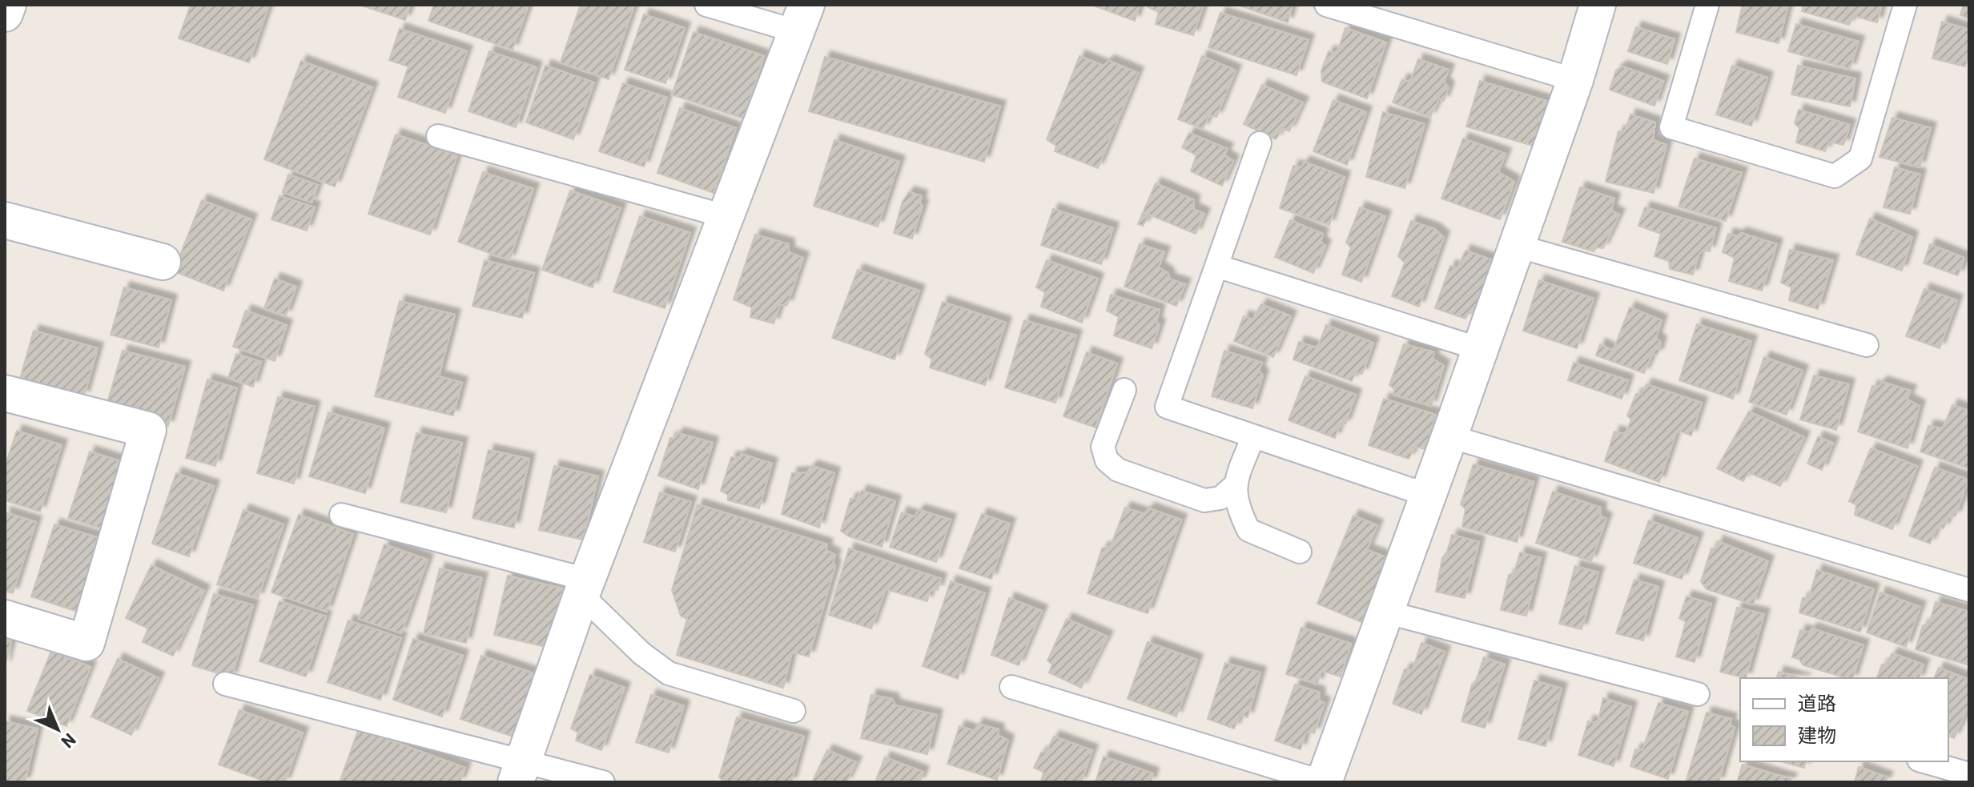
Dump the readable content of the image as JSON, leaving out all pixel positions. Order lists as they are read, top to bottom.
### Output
{
  "legend": ["道路", "建物"],
  "north": "bottom right"
}
